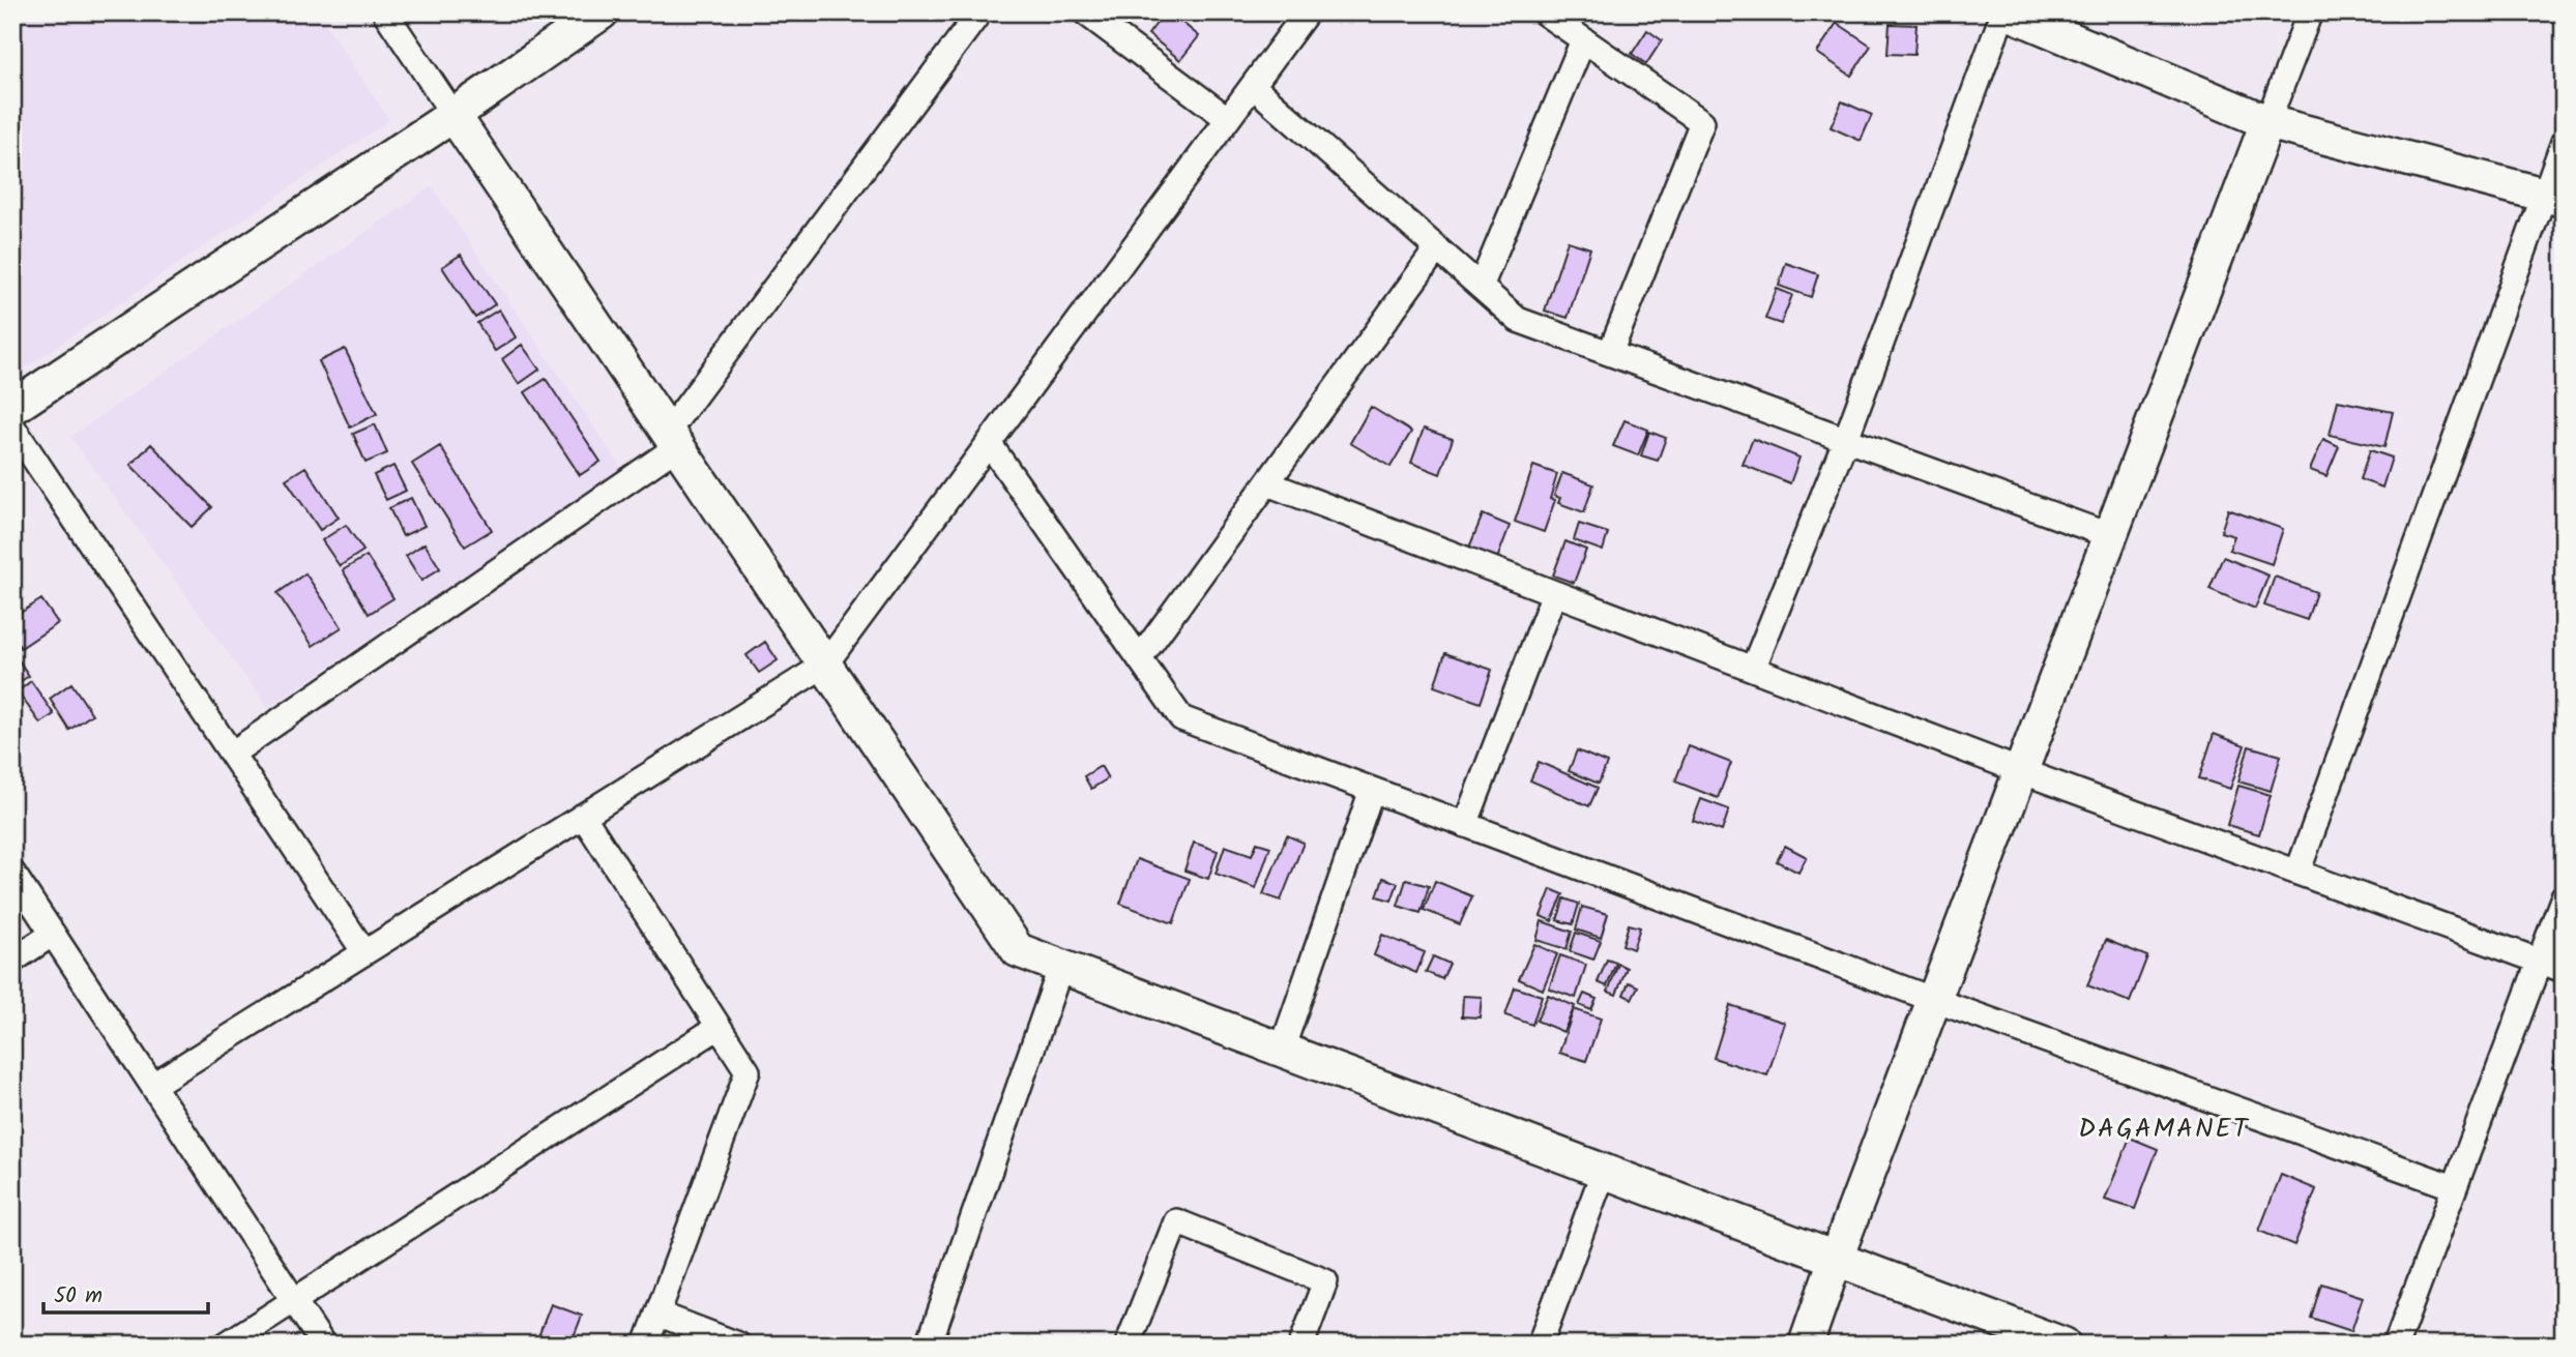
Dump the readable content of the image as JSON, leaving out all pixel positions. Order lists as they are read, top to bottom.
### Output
{
  "districts": ["DAGAMANET"],
  "scale_bar": "50 m"
}
